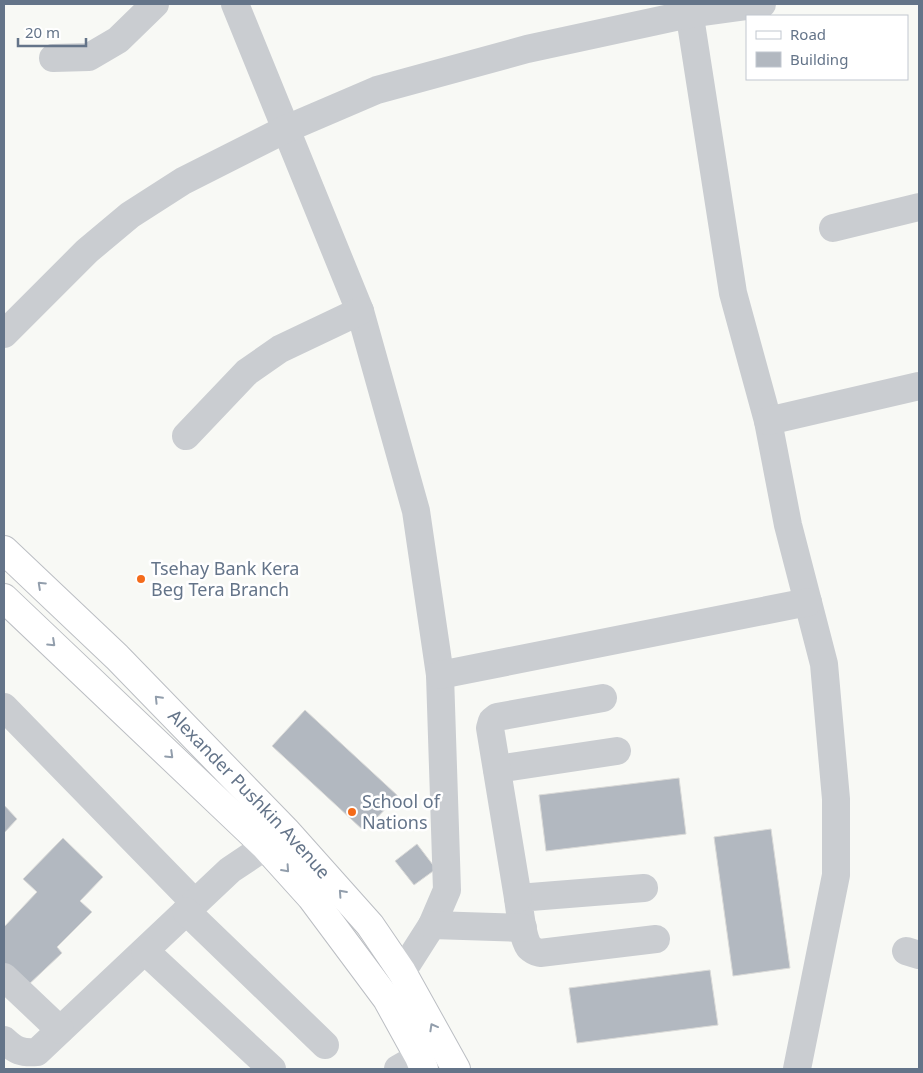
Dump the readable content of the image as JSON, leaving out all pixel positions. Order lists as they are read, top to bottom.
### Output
{
  "streets": {
    "main road": ["Alexander Pushkin Avenue"]
  },
  "places": ["Tsehay Bank Kera Beg Tera Branch", "School of Nations"],
  "legend": ["Road", "Building"],
  "scale_bar": "20 m"
}
